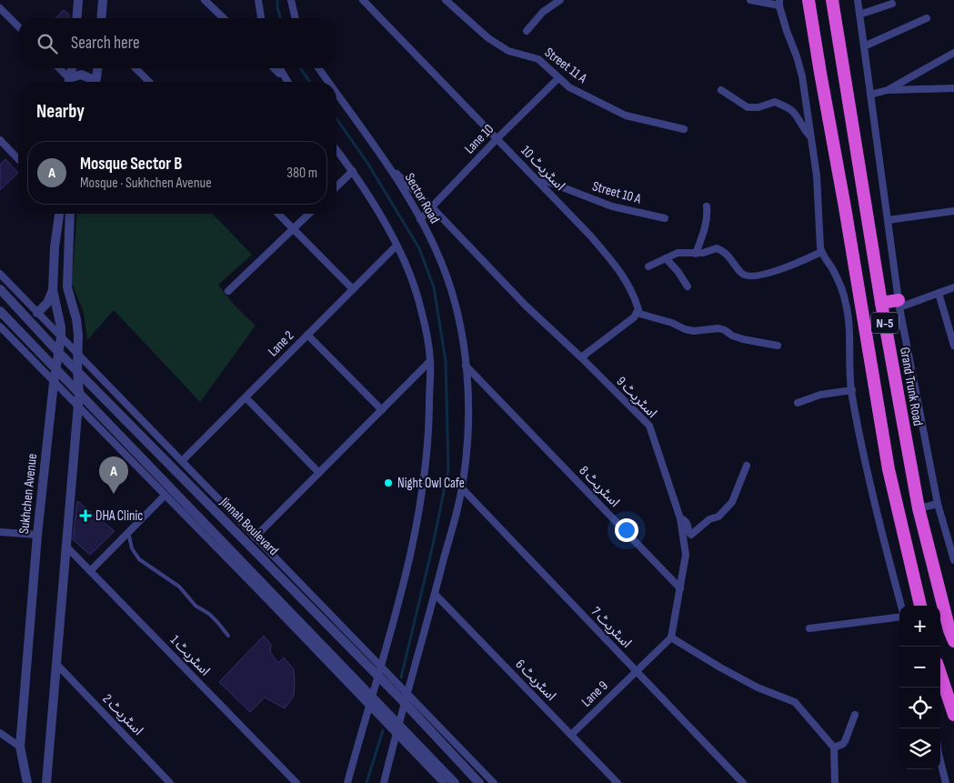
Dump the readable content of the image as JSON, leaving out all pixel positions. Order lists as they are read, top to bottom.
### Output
{
  "streets": {
    "highway": ["N-5", "Grand Trunk Road"],
    "street": [
      "Street 11 A",
      "Lane 10",
      "اسٹریٹ 10",
      "Street 10 A",
      "Sector Road",
      "Lane 2",
      "اسٹریٹ 9",
      "اسٹریٹ 8",
      "Sukhchen Avenue",
      "Jinnah Boulevard",
      "اسٹریٹ 7",
      "اسٹریٹ 1",
      "اسٹریٹ 6",
      "Lane 9",
      "اسٹریٹ 2"
    ]
  },
  "crossings": [
    ["Street 11 A", "Lane 10"],
    ["Lane 10", "اسٹریٹ 10"],
    ["Lane 10", "Sector Road"],
    ["Lane 10", "اسٹریٹ 9"],
    ["اسٹریٹ 10", "Street 10 A"],
    ["Sector Road", "اسٹریٹ 9"],
    ["Sector Road", "اسٹریٹ 8"],
    ["Sector Road", "Jinnah Boulevard"],
    ["Sector Road", "اسٹریٹ 7"],
    ["Sector Road", "اسٹریٹ 6"],
    ["اسٹریٹ 9", "اسٹریٹ 8"],
    ["Sukhchen Avenue", "Jinnah Boulevard"],
    ["اسٹریٹ 7", "Lane 9"],
    ["اسٹریٹ 6", "Lane 9"]
  ],
  "places": {
    "other": ["Night Owl Cafe"],
    "health": ["DHA Clinic"]
  },
  "page": {
    "search": "Search here",
    "heading": "Nearby",
    "list": [
      {
        "mark": "A",
        "name": "Mosque Sector B",
        "note": "Mosque · Sukhchen Avenue",
        "value": "380 m"
      }
    ],
    "pins": "A",
    "map_buttons": ["+", "−"]
  }
}
